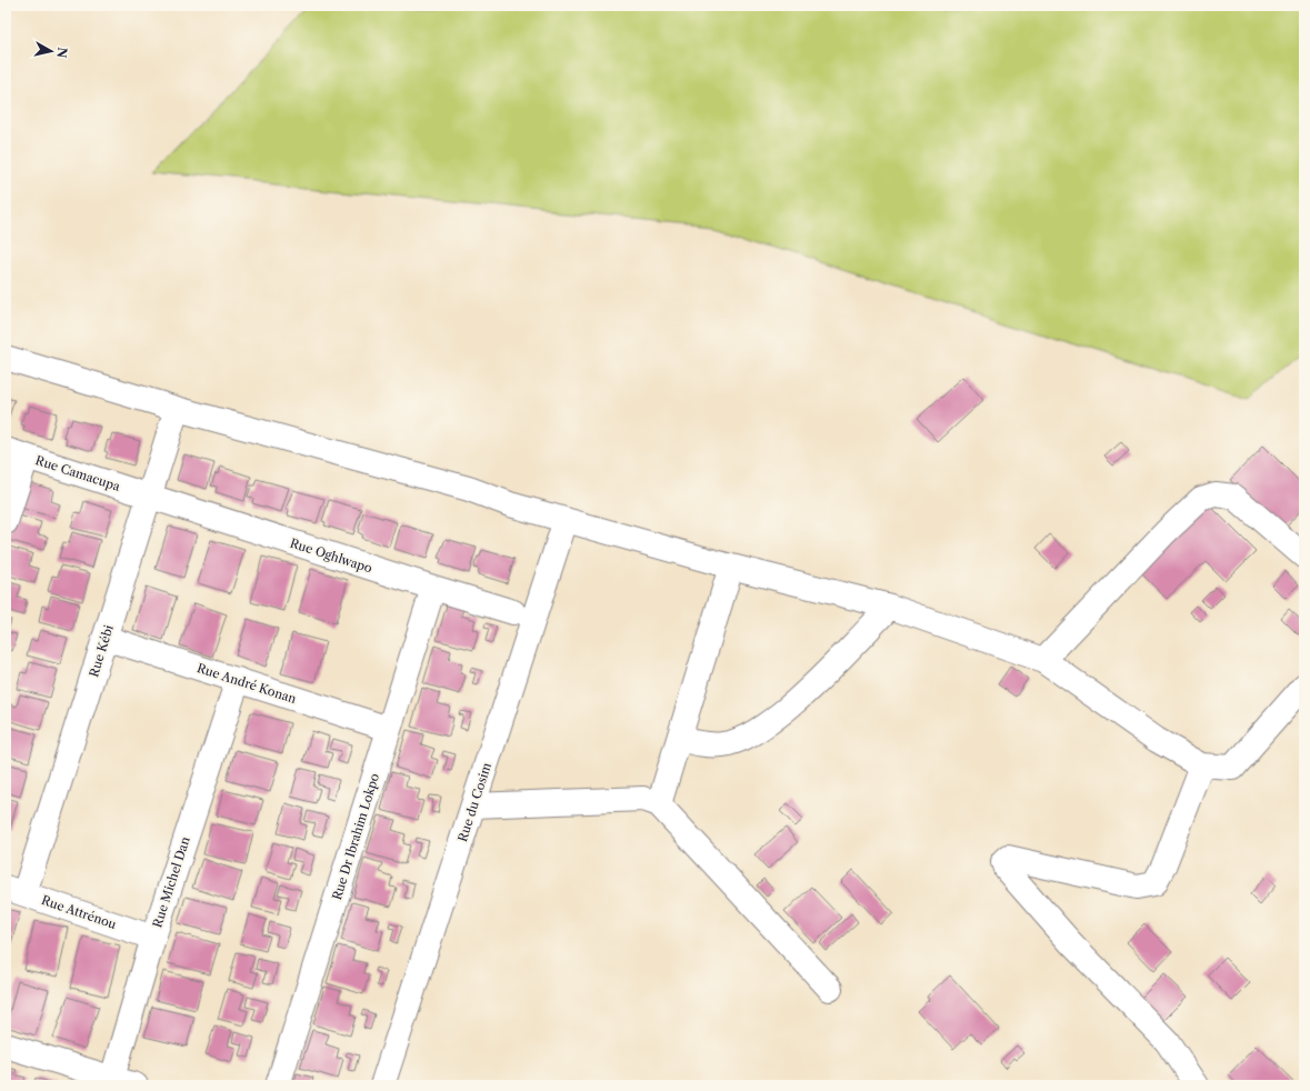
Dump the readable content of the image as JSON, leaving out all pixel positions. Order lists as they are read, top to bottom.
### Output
{
  "streets": {
    "street": [
      "Rue Camacupa",
      "Rue Oghlwapo",
      "Rue Kébi",
      "Rue André Konan",
      "Rue du Cosim",
      "Rue Dr Ibrahim Lokpo",
      "Rue Michel Dan",
      "Rue Attrénou"
    ]
  },
  "crossings": [
    ["Rue Camacupa", "Rue Oghlwapo"],
    ["Rue Camacupa", "Rue Kébi"],
    ["Rue Oghlwapo", "Rue Kébi"],
    ["Rue Oghlwapo", "Rue Dr Ibrahim Lokpo"],
    ["Rue Kébi", "Rue André Konan"],
    ["Rue Kébi", "Rue Attrénou"],
    ["Rue André Konan", "Rue Dr Ibrahim Lokpo"],
    ["Rue André Konan", "Rue Michel Dan"],
    ["Rue Michel Dan", "Rue Attrénou"]
  ],
  "north": "right"
}
